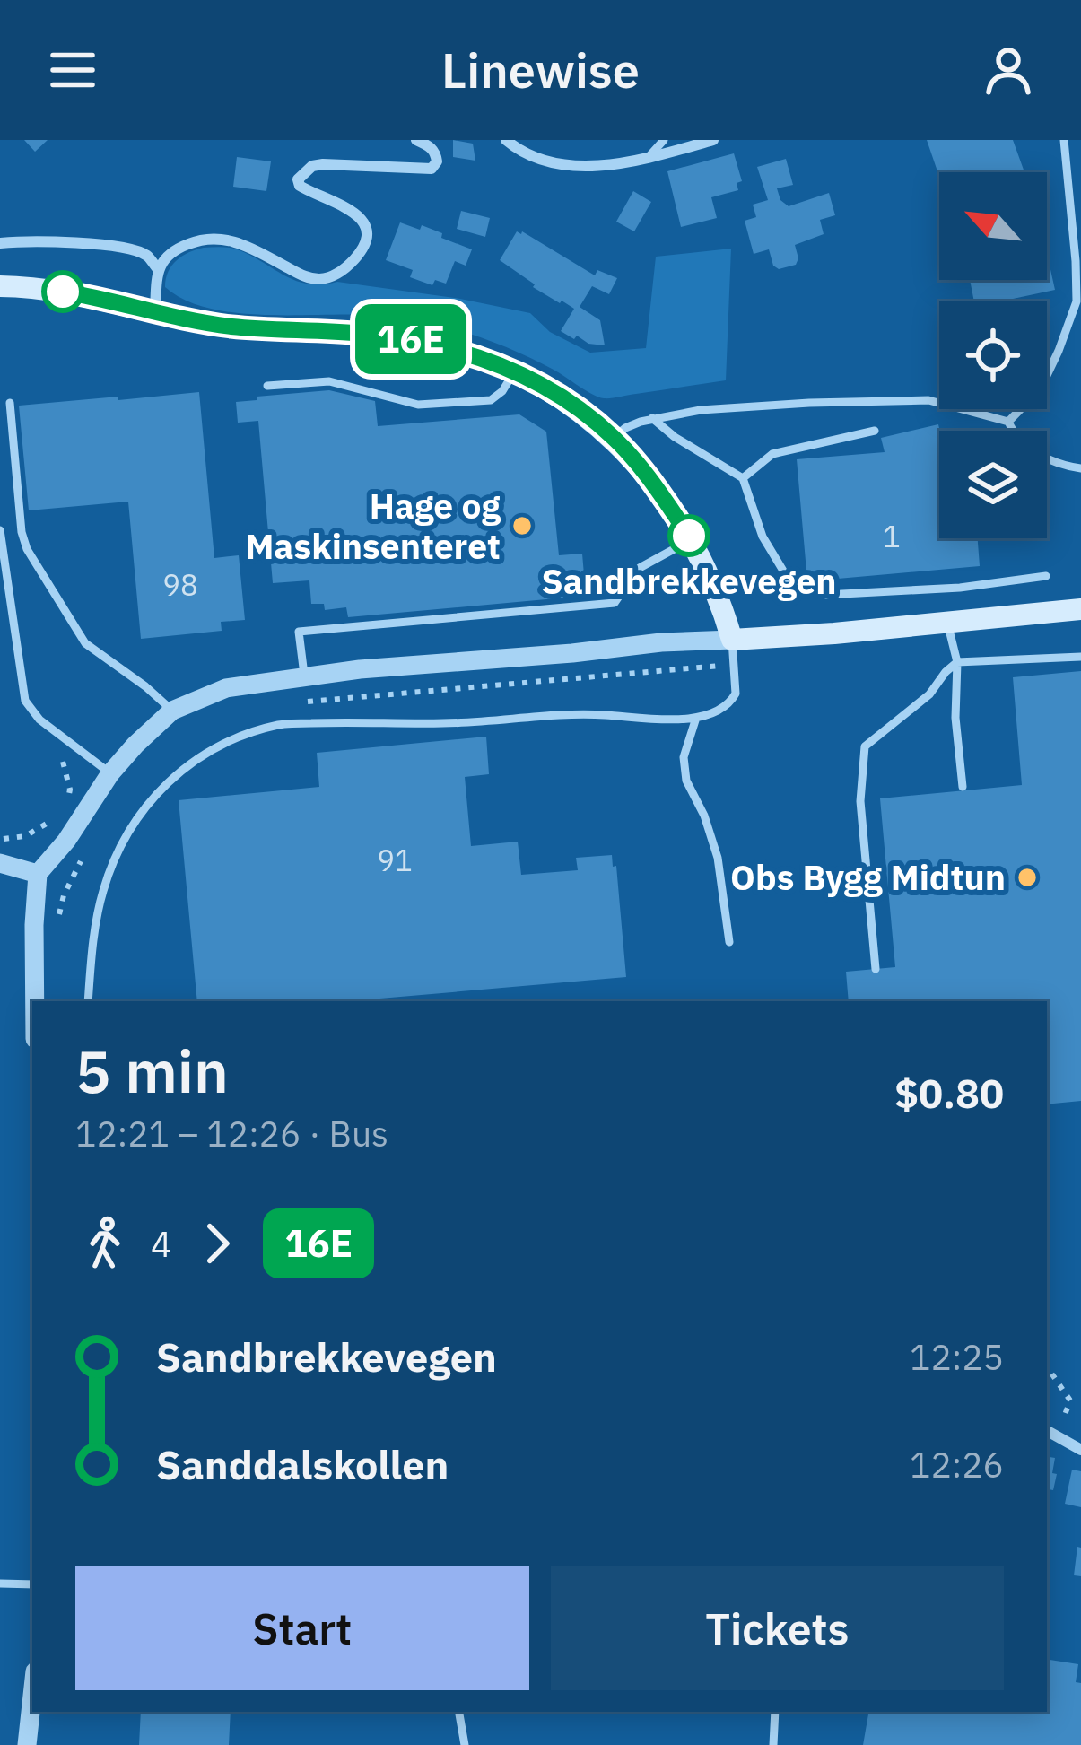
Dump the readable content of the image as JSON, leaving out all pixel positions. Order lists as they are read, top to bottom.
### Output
{
  "places": ["Hage og Maskinsenteret", "Sandbrekkevegen", "Obs Bygg Midtun"],
  "lines": ["bus line 16E"],
  "house_numbers": ["1", "98", "91"],
  "north": "top left",
  "page": {
    "header": "Linewise",
    "on_map": "16E",
    "heading": ["5 min", "12:21 – 12:26 · Bus", "$0.80"],
    "legs": ["4", "16E"],
    "list": [
      {
        "name": "Sandbrekkevegen",
        "value": "12:25"
      },
      {
        "name": "Sanddalskollen",
        "value": "12:26"
      }
    ],
    "buttons": ["Start", "Tickets"]
  }
}
